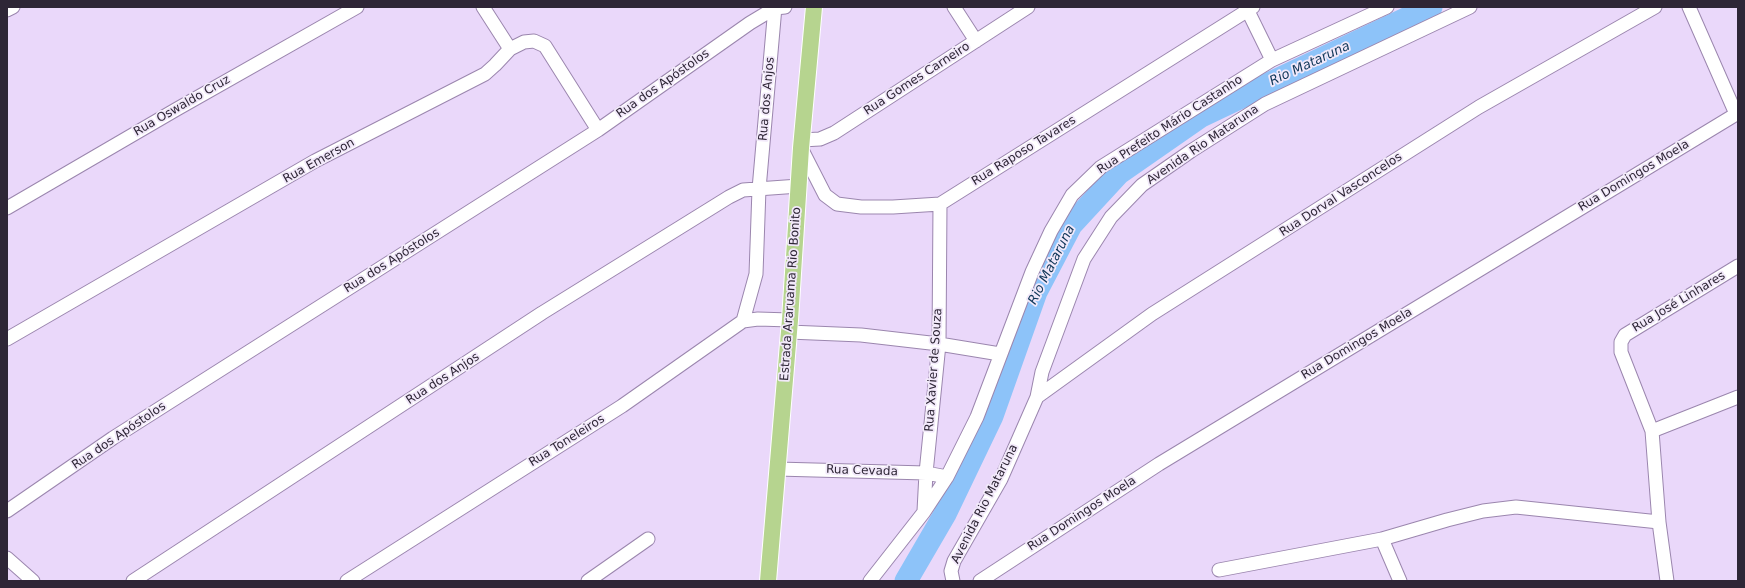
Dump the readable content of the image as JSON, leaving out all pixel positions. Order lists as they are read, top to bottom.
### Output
{
  "streets": {
    "main road": ["Estrada Araruama Rio Bonito"],
    "street": [
      "Rua Gomes Carneiro",
      "Rua dos Apóstolos",
      "Rua dos Anjos",
      "Rua Oswaldo Cruz",
      "Rua Prefeito Mário Castanho",
      "Avenida Rio Mataruna",
      "Rua Raposo Tavares",
      "Rua Emerson",
      "Rua Domingos Moela",
      "Rua Dorval Vasconcelos",
      "Rua José Linhares",
      "Rua Xavier de Souza",
      "Rua Toneleiros",
      "Rua Cevada"
    ]
  },
  "crossings": [
    ["Rua Gomes Carneiro", "Rua Raposo Tavares"],
    ["Rua Gomes Carneiro", "Estrada Araruama Rio Bonito"],
    ["Rua dos Apóstolos", "Rua dos Anjos"],
    ["Rua dos Apóstolos", "Rua Emerson"],
    ["Rua dos Anjos", "Estrada Araruama Rio Bonito"],
    ["Rua Prefeito Mário Castanho", "Rua Xavier de Souza"],
    ["Rua Prefeito Mário Castanho", "Rua Toneleiros"],
    ["Rua Prefeito Mário Castanho", "Rua Cevada"],
    ["Avenida Rio Mataruna", "Rua Dorval Vasconcelos"],
    ["Rua Raposo Tavares", "Estrada Araruama Rio Bonito"],
    ["Rua Raposo Tavares", "Rua Xavier de Souza"],
    ["Estrada Araruama Rio Bonito", "Rua Toneleiros"],
    ["Estrada Araruama Rio Bonito", "Rua Cevada"],
    ["Rua Xavier de Souza", "Rua Toneleiros"],
    ["Rua Xavier de Souza", "Rua Cevada"]
  ],
  "water": ["Rio Mataruna"]
}
